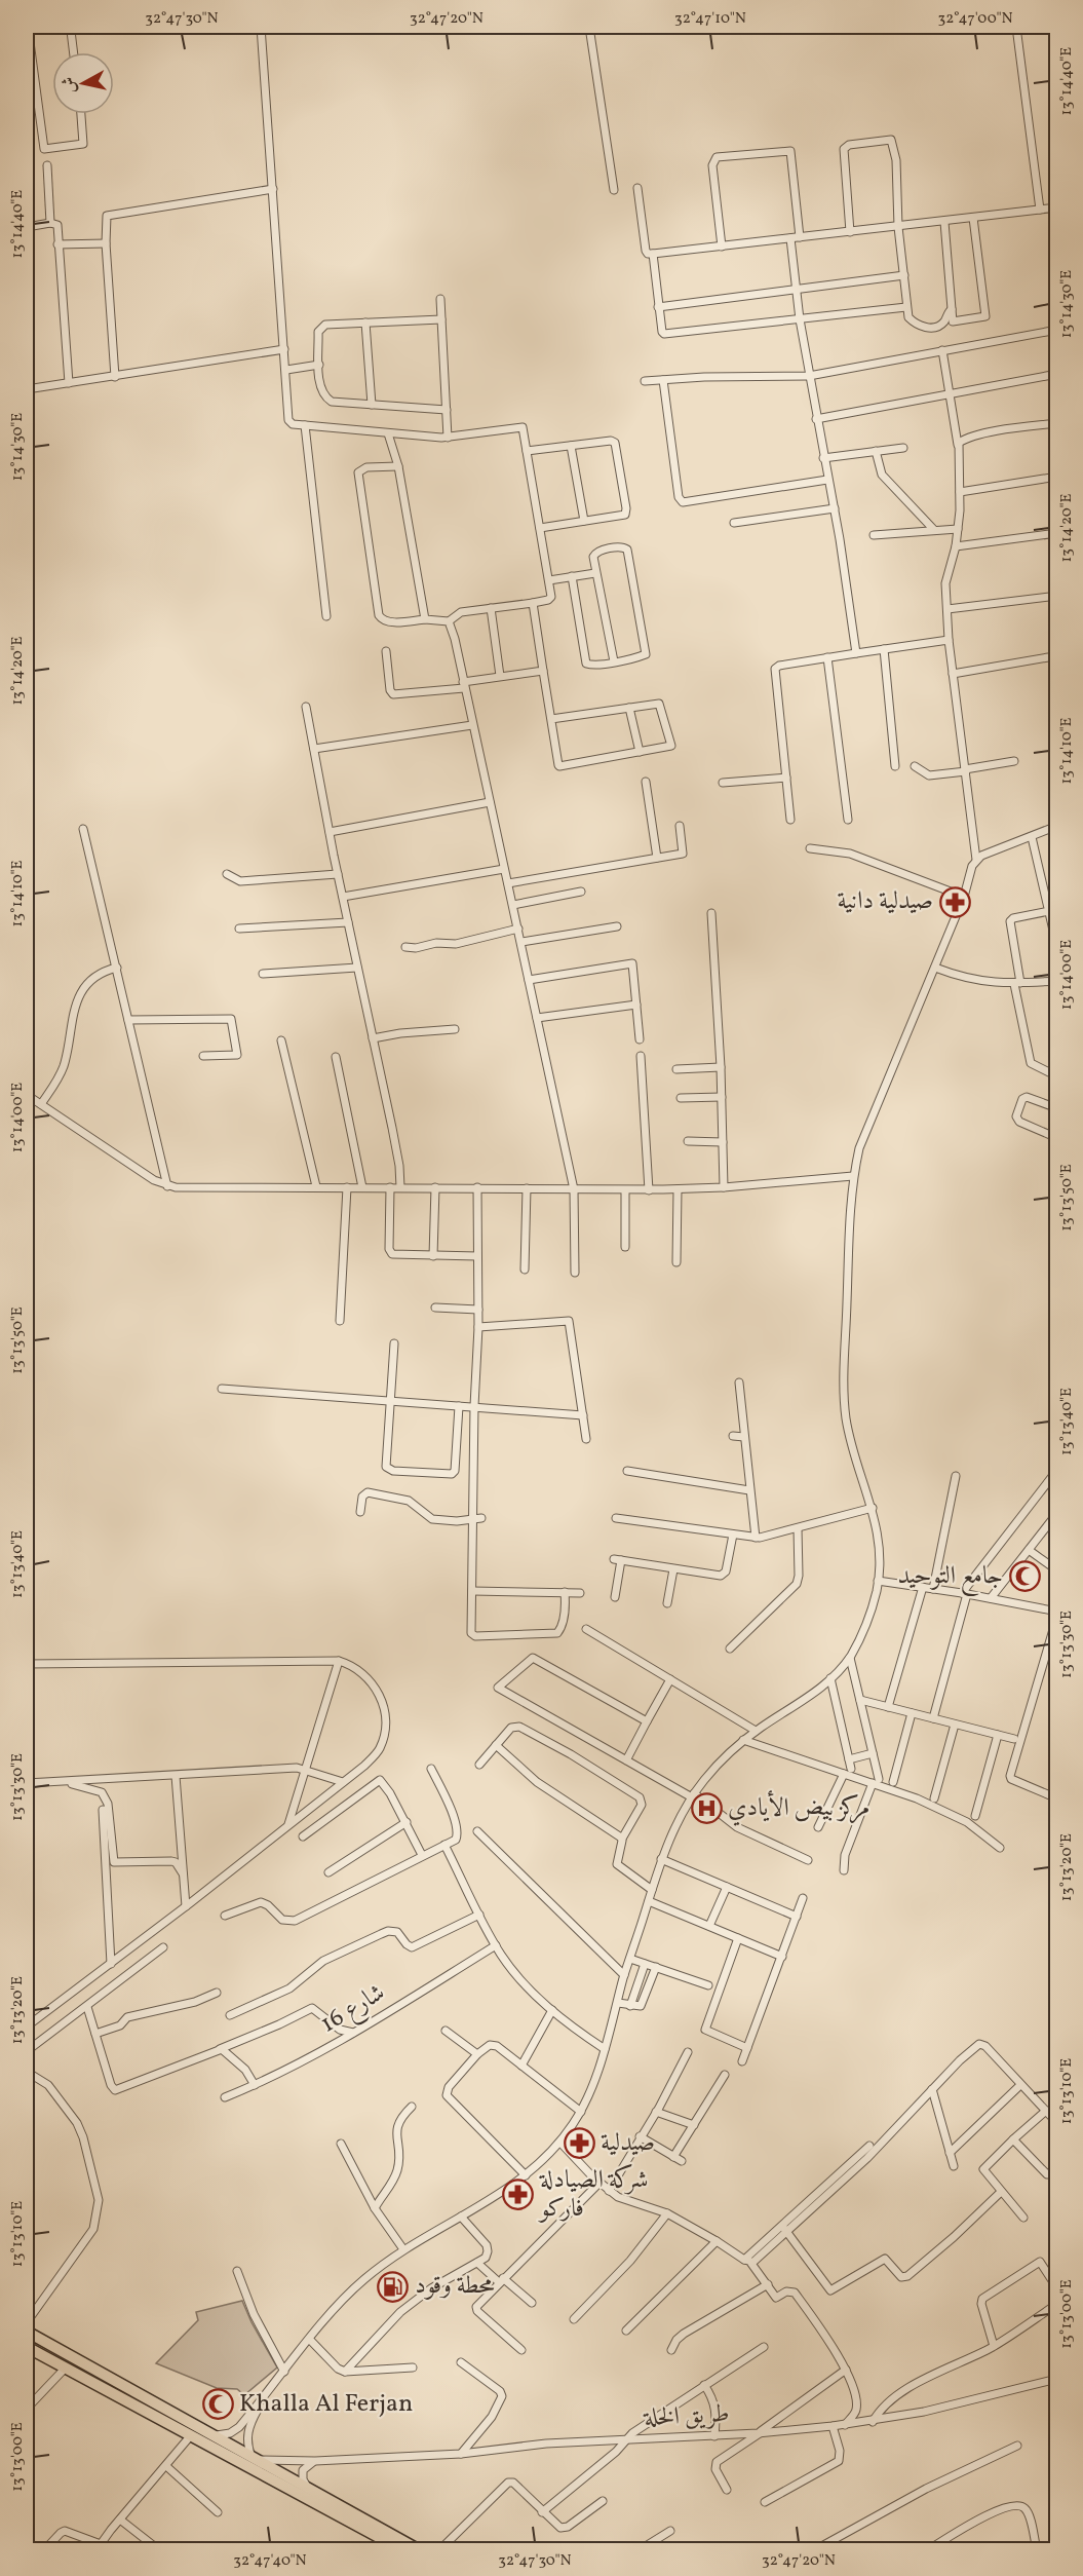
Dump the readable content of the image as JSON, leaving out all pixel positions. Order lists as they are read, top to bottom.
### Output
{
  "streets": {
    "street": ["شارع 16", "طريق الخلة"]
  },
  "places": {
    "pharmacy": ["صيدلية دانية", "صيدلية", "شركة الصيادلة فاركو"],
    "mosque": ["جامع التوحيد", "Khalla Al Ferjan"],
    "hospital": ["مركز بيض الأيادي"],
    "fuel station": ["محطة وقود"]
  },
  "north": "left",
  "coordinates": [
    "32°47'30\"N",
    "32°47'20\"N",
    "32°47'10\"N",
    "32°47'00\"N",
    "13°14'40\"E",
    "13°14'30\"E",
    "13°14'20\"E",
    "13°14'10\"E",
    "13°14'00\"E",
    "13°13'50\"E",
    "13°13'40\"E",
    "13°13'30\"E",
    "13°13'20\"E",
    "13°13'10\"E",
    "13°13'00\"E",
    "32°47'40\"N"
  ]
}
